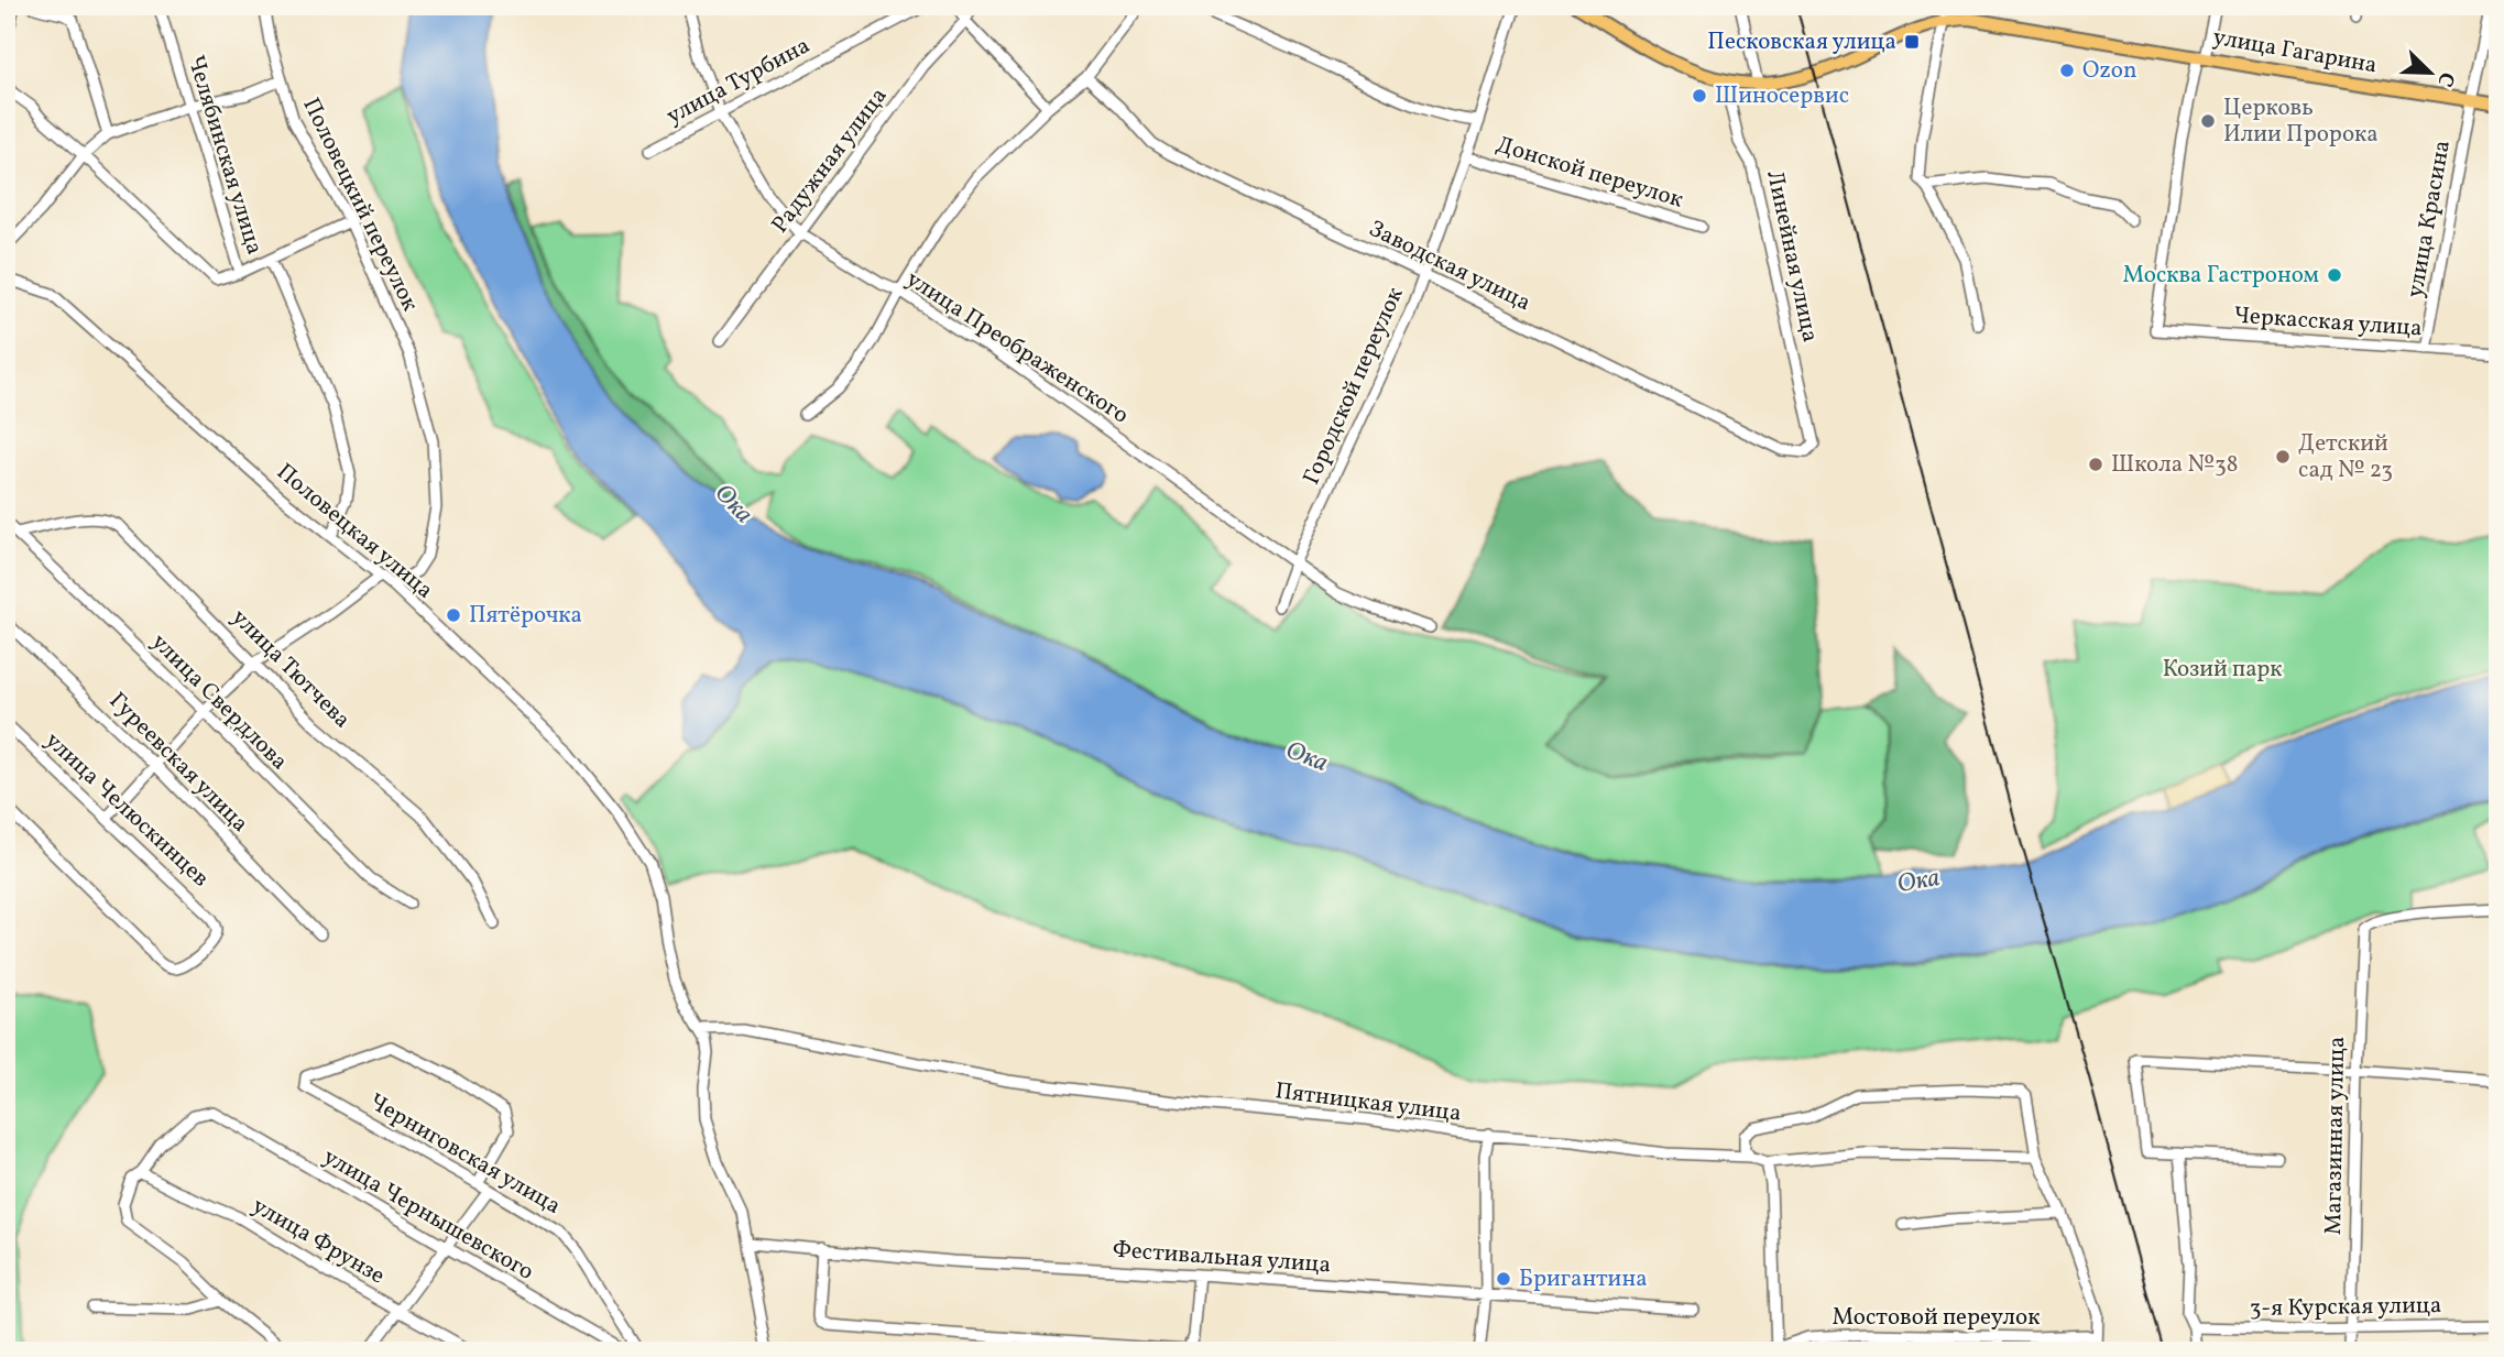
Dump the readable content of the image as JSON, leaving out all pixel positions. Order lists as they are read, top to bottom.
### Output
{
  "streets": {
    "main road": ["улица Гагарина"],
    "street": [
      "улица Турбина",
      "Челябинская улица",
      "Радужная улица",
      "Донской переулок",
      "Половецкий переулок",
      "улица Красина",
      "Линейная улица",
      "Заводская улица",
      "Черкасская улица",
      "улица Преображенского",
      "Городской переулок",
      "Половецкая улица",
      "улица Тютчева",
      "улица Свердлова",
      "Гуреевская улица",
      "улица Челюскинцев",
      "Пятницкая улица",
      "Магазинная улица",
      "Черниговская улица",
      "улица Чернышевского",
      "улица Фрунзе",
      "Фестивальная улица",
      "3-я Курская улица",
      "Мостовой переулок"
    ]
  },
  "crossings": [
    ["улица Гагарина", "улица Красина"],
    ["улица Гагарина", "Линейная улица"],
    ["улица Гагарина", "Черкасская улица"],
    ["улица Турбина", "улица Преображенского"],
    ["Челябинская улица", "Половецкая улица"],
    ["Радужная улица", "улица Преображенского"],
    ["Донской переулок", "Городской переулок"],
    ["Половецкий переулок", "Половецкая улица"],
    ["улица Красина", "Черкасская улица"],
    ["Линейная улица", "Заводская улица"],
    ["Заводская улица", "Городской переулок"],
    ["улица Преображенского", "Городской переулок"],
    ["Половецкая улица", "Пятницкая улица"],
    ["улица Тютчева", "улица Свердлова"],
    ["Магазинная улица", "3-я Курская улица"],
    ["улица Чернышевского", "улица Фрунзе"]
  ],
  "water": ["Ока"],
  "parks": ["Козий парк"],
  "places": {
    "transit": ["Песковская улица"],
    "other": [
      "Ozon",
      "Шиносервис",
      "Церковь Илии Пророка",
      "Москва Гастроном",
      "Детский сад № 23",
      "Школа №38",
      "Пятёрочка",
      "Бригантина"
    ]
  },
  "north": "bottom right"
}
